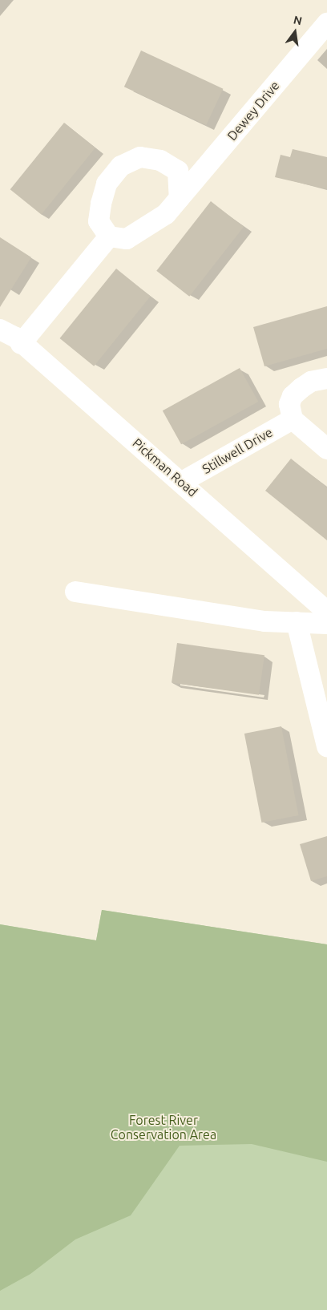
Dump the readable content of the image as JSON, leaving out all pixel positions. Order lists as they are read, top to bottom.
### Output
{
  "streets": {
    "street": ["Dewey Drive", "Stillwell Drive", "Pickman Road"]
  },
  "crossings": [
    ["Stillwell Drive", "Pickman Road"]
  ],
  "parks": ["Forest River Conservation Area"],
  "north": "top"
}
